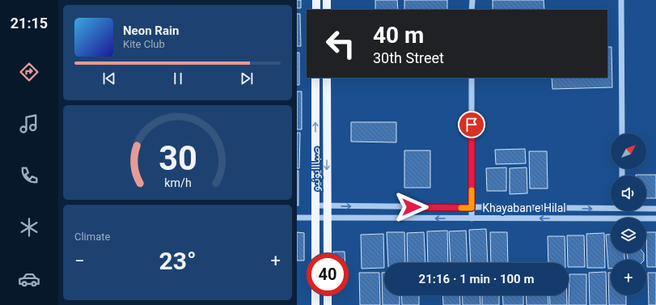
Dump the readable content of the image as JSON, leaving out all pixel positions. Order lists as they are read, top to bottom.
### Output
{
  "streets": {
    "main road": ["صبا ایونیو"],
    "street": ["Khayaban e Hilal"]
  },
  "crossings": [
    ["صبا ایونیو", "Khayaban e Hilal"]
  ],
  "north": "top right",
  "page": {
    "tabs": "21:15",
    "turn": ["40 m", "30th Street"],
    "song": ["Neon Rain", "Kite Club"],
    "map_buttons": "+",
    "tile": "Climate",
    "heat": ["−", "23°", "+"],
    "limit": "40",
    "trip": "21:16 · 1 min · 100 m",
    "gauge": ["30", "km/h"]
  }
}
